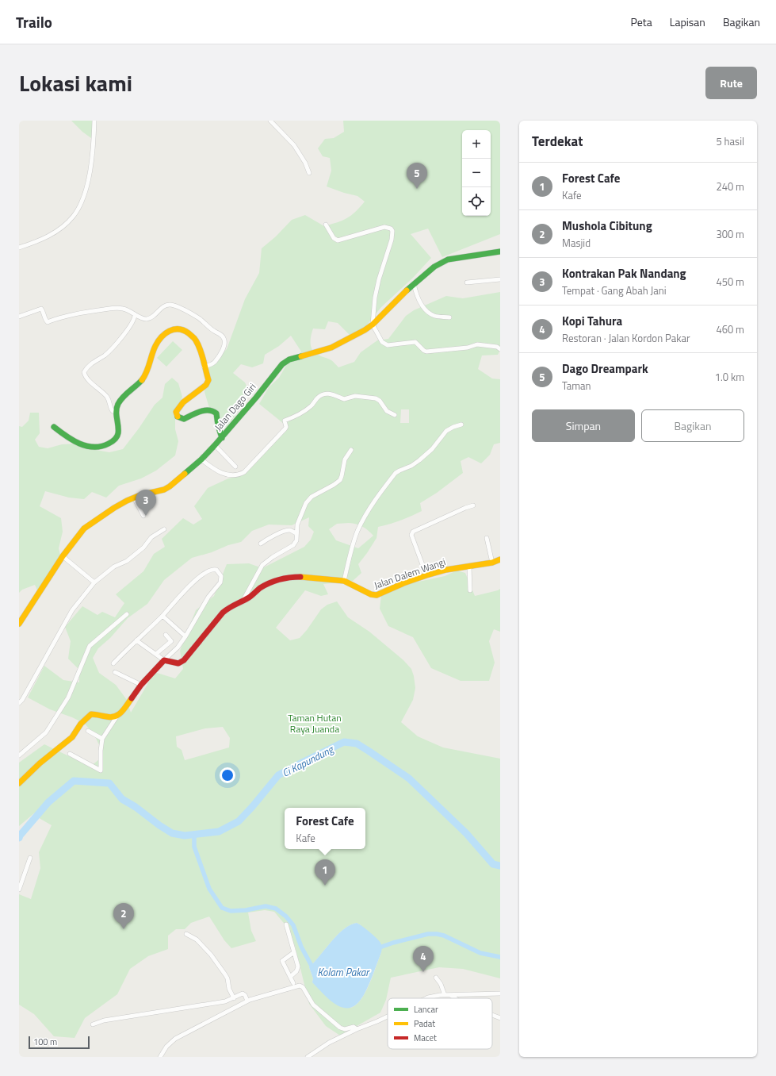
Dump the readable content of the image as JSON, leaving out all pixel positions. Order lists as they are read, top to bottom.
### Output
{
  "streets": {
    "street": ["Jalan Dago Giri", "Jalan Dalem Wangi"]
  },
  "water": ["Ci Kapundung", "Kolam Pakar"],
  "parks": ["Taman Hutan Raya Juanda"],
  "legend": ["Lancar", "Padat", "Macet"],
  "scale_bar": "100 m",
  "page": {
    "header": "Trailo",
    "nav": ["Peta", "Lapisan", "Bagikan"],
    "title": "Lokasi kami",
    "buttons": [
      "Rute",
      ["Simpan", "Bagikan"]
    ],
    "heading": ["Terdekat", "5 hasil"],
    "map_buttons": ["+", "−"],
    "list": [
      {
        "mark": "1",
        "name": "Forest Cafe",
        "note": "Kafe",
        "value": "240 m"
      },
      {
        "mark": "2",
        "name": "Mushola Cibitung",
        "note": "Masjid",
        "value": "300 m"
      },
      {
        "mark": "3",
        "name": "Kontrakan Pak Nandang",
        "note": "Tempat · Gang Abah Jani",
        "value": "450 m"
      },
      {
        "mark": "4",
        "name": "Kopi Tahura",
        "note": "Restoran · Jalan Kordon Pakar",
        "value": "460 m"
      },
      {
        "mark": "5",
        "name": "Dago Dreampark",
        "note": "Taman",
        "value": "1.0 km"
      }
    ],
    "pins": [
      "5",
      "3",
      "1",
      "2",
      "4"
    ],
    "popup": ["Forest Cafe", "Kafe"],
    "scale": "100 m"
  }
}
